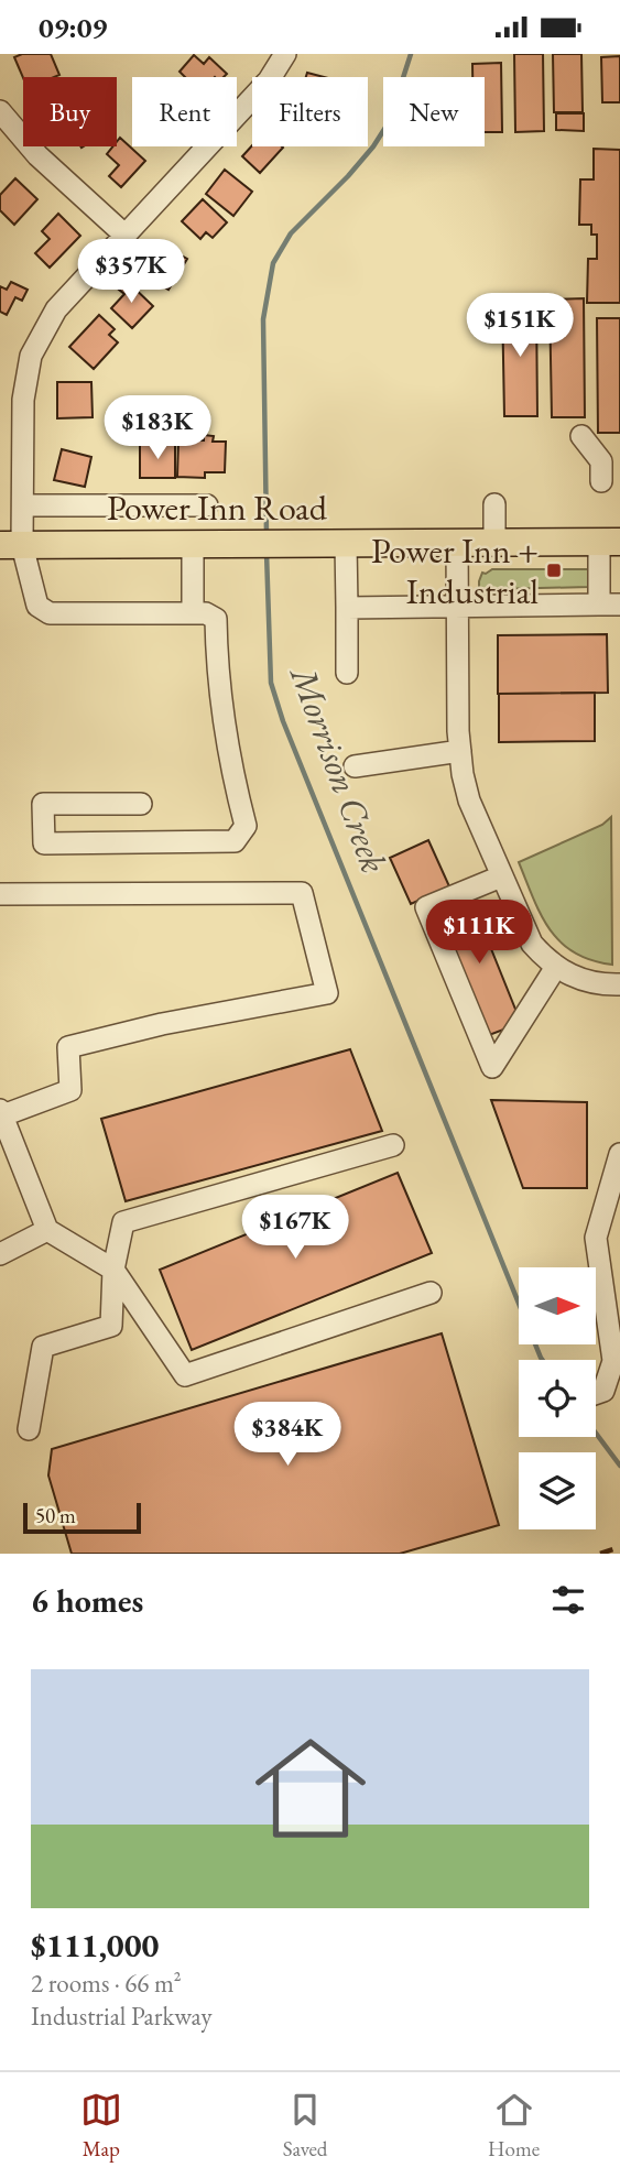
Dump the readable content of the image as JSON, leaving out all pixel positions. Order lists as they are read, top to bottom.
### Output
{
  "streets": {
    "main road": ["Power Inn Road"]
  },
  "water": ["Morrison Creek"],
  "places": {
    "transit": ["Power Inn + Industrial"]
  },
  "scale_bar": "50 m",
  "north": "right",
  "page": {
    "status": "09:09",
    "chip": [
      "Buy",
      "Rent",
      "Filters",
      "New"
    ],
    "price": [
      "$357K",
      "$151K",
      "$183K",
      "$111K",
      "$167K",
      "$384K"
    ],
    "scale": "50 m",
    "heading": "6 homes",
    "list": [
      {
        "name": "$111,000",
        "note": "2 rooms · 66 m² · Industrial Parkway"
      }
    ],
    "tabs": ["Map", "Saved", "Home"]
  }
}
